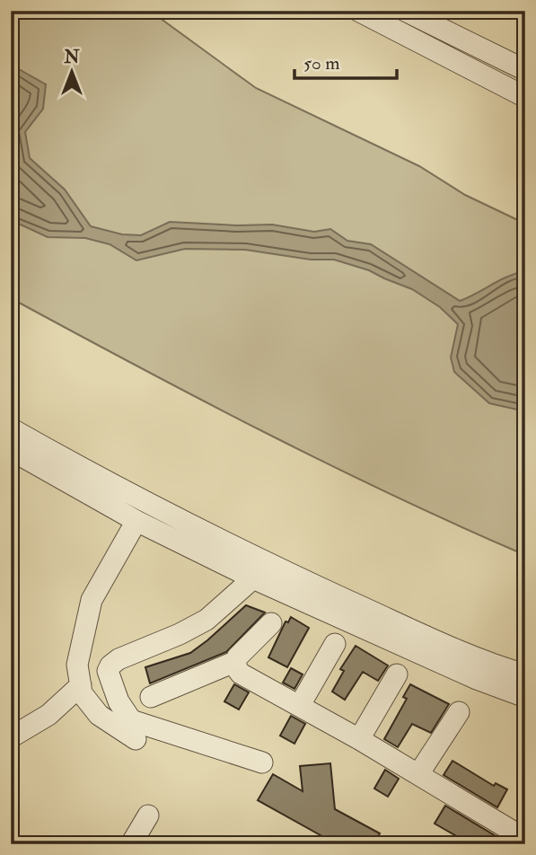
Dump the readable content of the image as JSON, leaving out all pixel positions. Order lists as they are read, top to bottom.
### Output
{
  "scale_bar": "50 m",
  "north": "top"
}
